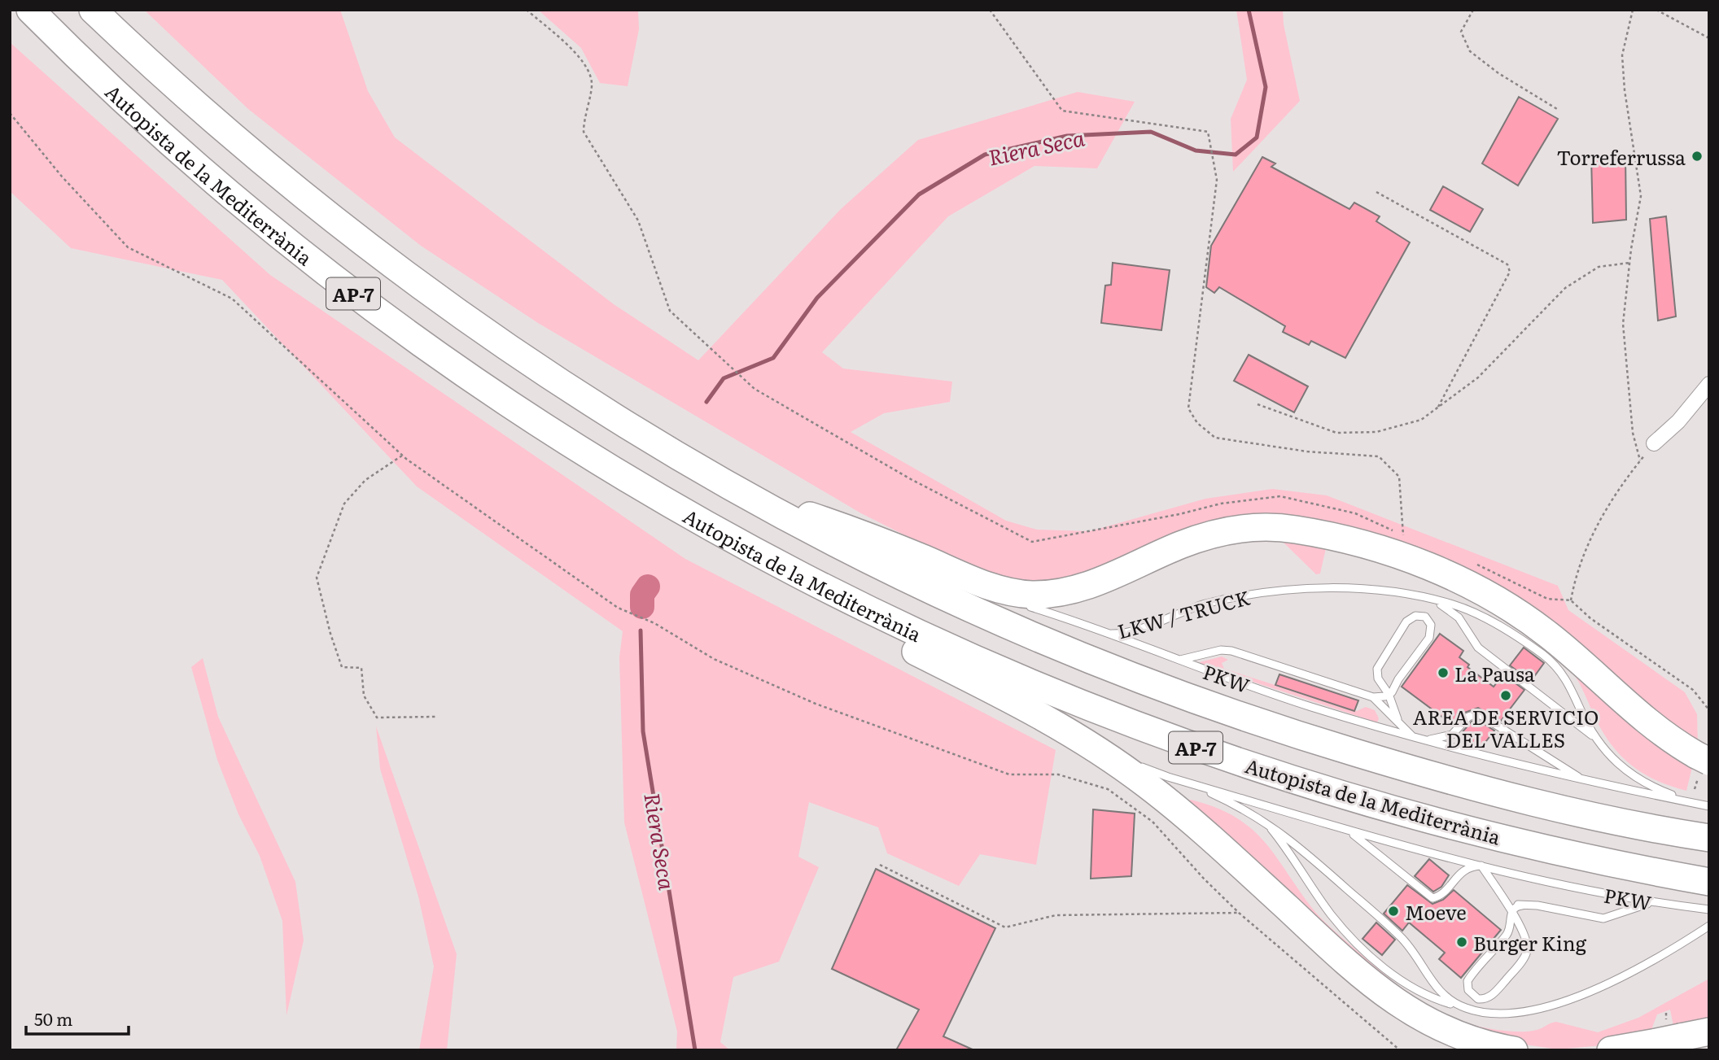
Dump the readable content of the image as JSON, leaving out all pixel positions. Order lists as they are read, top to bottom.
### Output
{
  "streets": {
    "highway": ["Autopista de la Mediterrània", "AP-7"],
    "lane": ["LKW / TRUCK", "PKW"]
  },
  "crossings": [
    ["LKW / TRUCK", "PKW"]
  ],
  "water": ["Riera Seca"],
  "places": [
    "Torreferrussa",
    "La Pausa",
    "AREA DE SERVICIO DEL VALLES",
    "Moeve",
    "Burger King"
  ],
  "scale_bar": "50 m"
}
